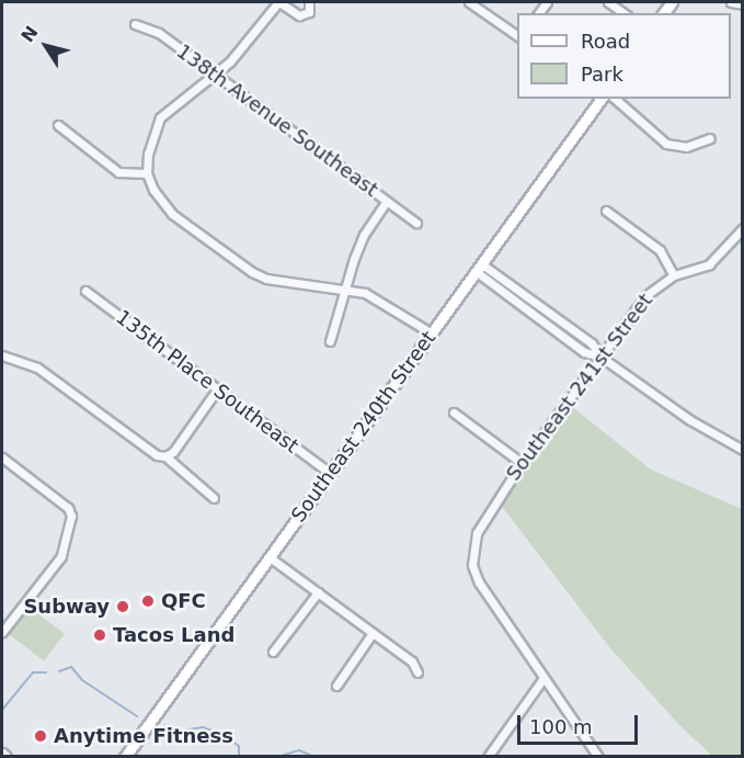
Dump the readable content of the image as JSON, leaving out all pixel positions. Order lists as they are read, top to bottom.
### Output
{
  "streets": {
    "main road": ["Southeast 240th Street"],
    "street": ["138th Avenue Southeast", "135th Place Southeast", "Southeast 241st Street"]
  },
  "crossings": [
    ["135th Place Southeast", "Southeast 240th Street"]
  ],
  "places": [
    "QFC",
    "Subway",
    "Tacos Land",
    "Anytime Fitness"
  ],
  "legend": ["Road", "Park"],
  "scale_bar": "100 m",
  "north": "top left"
}
